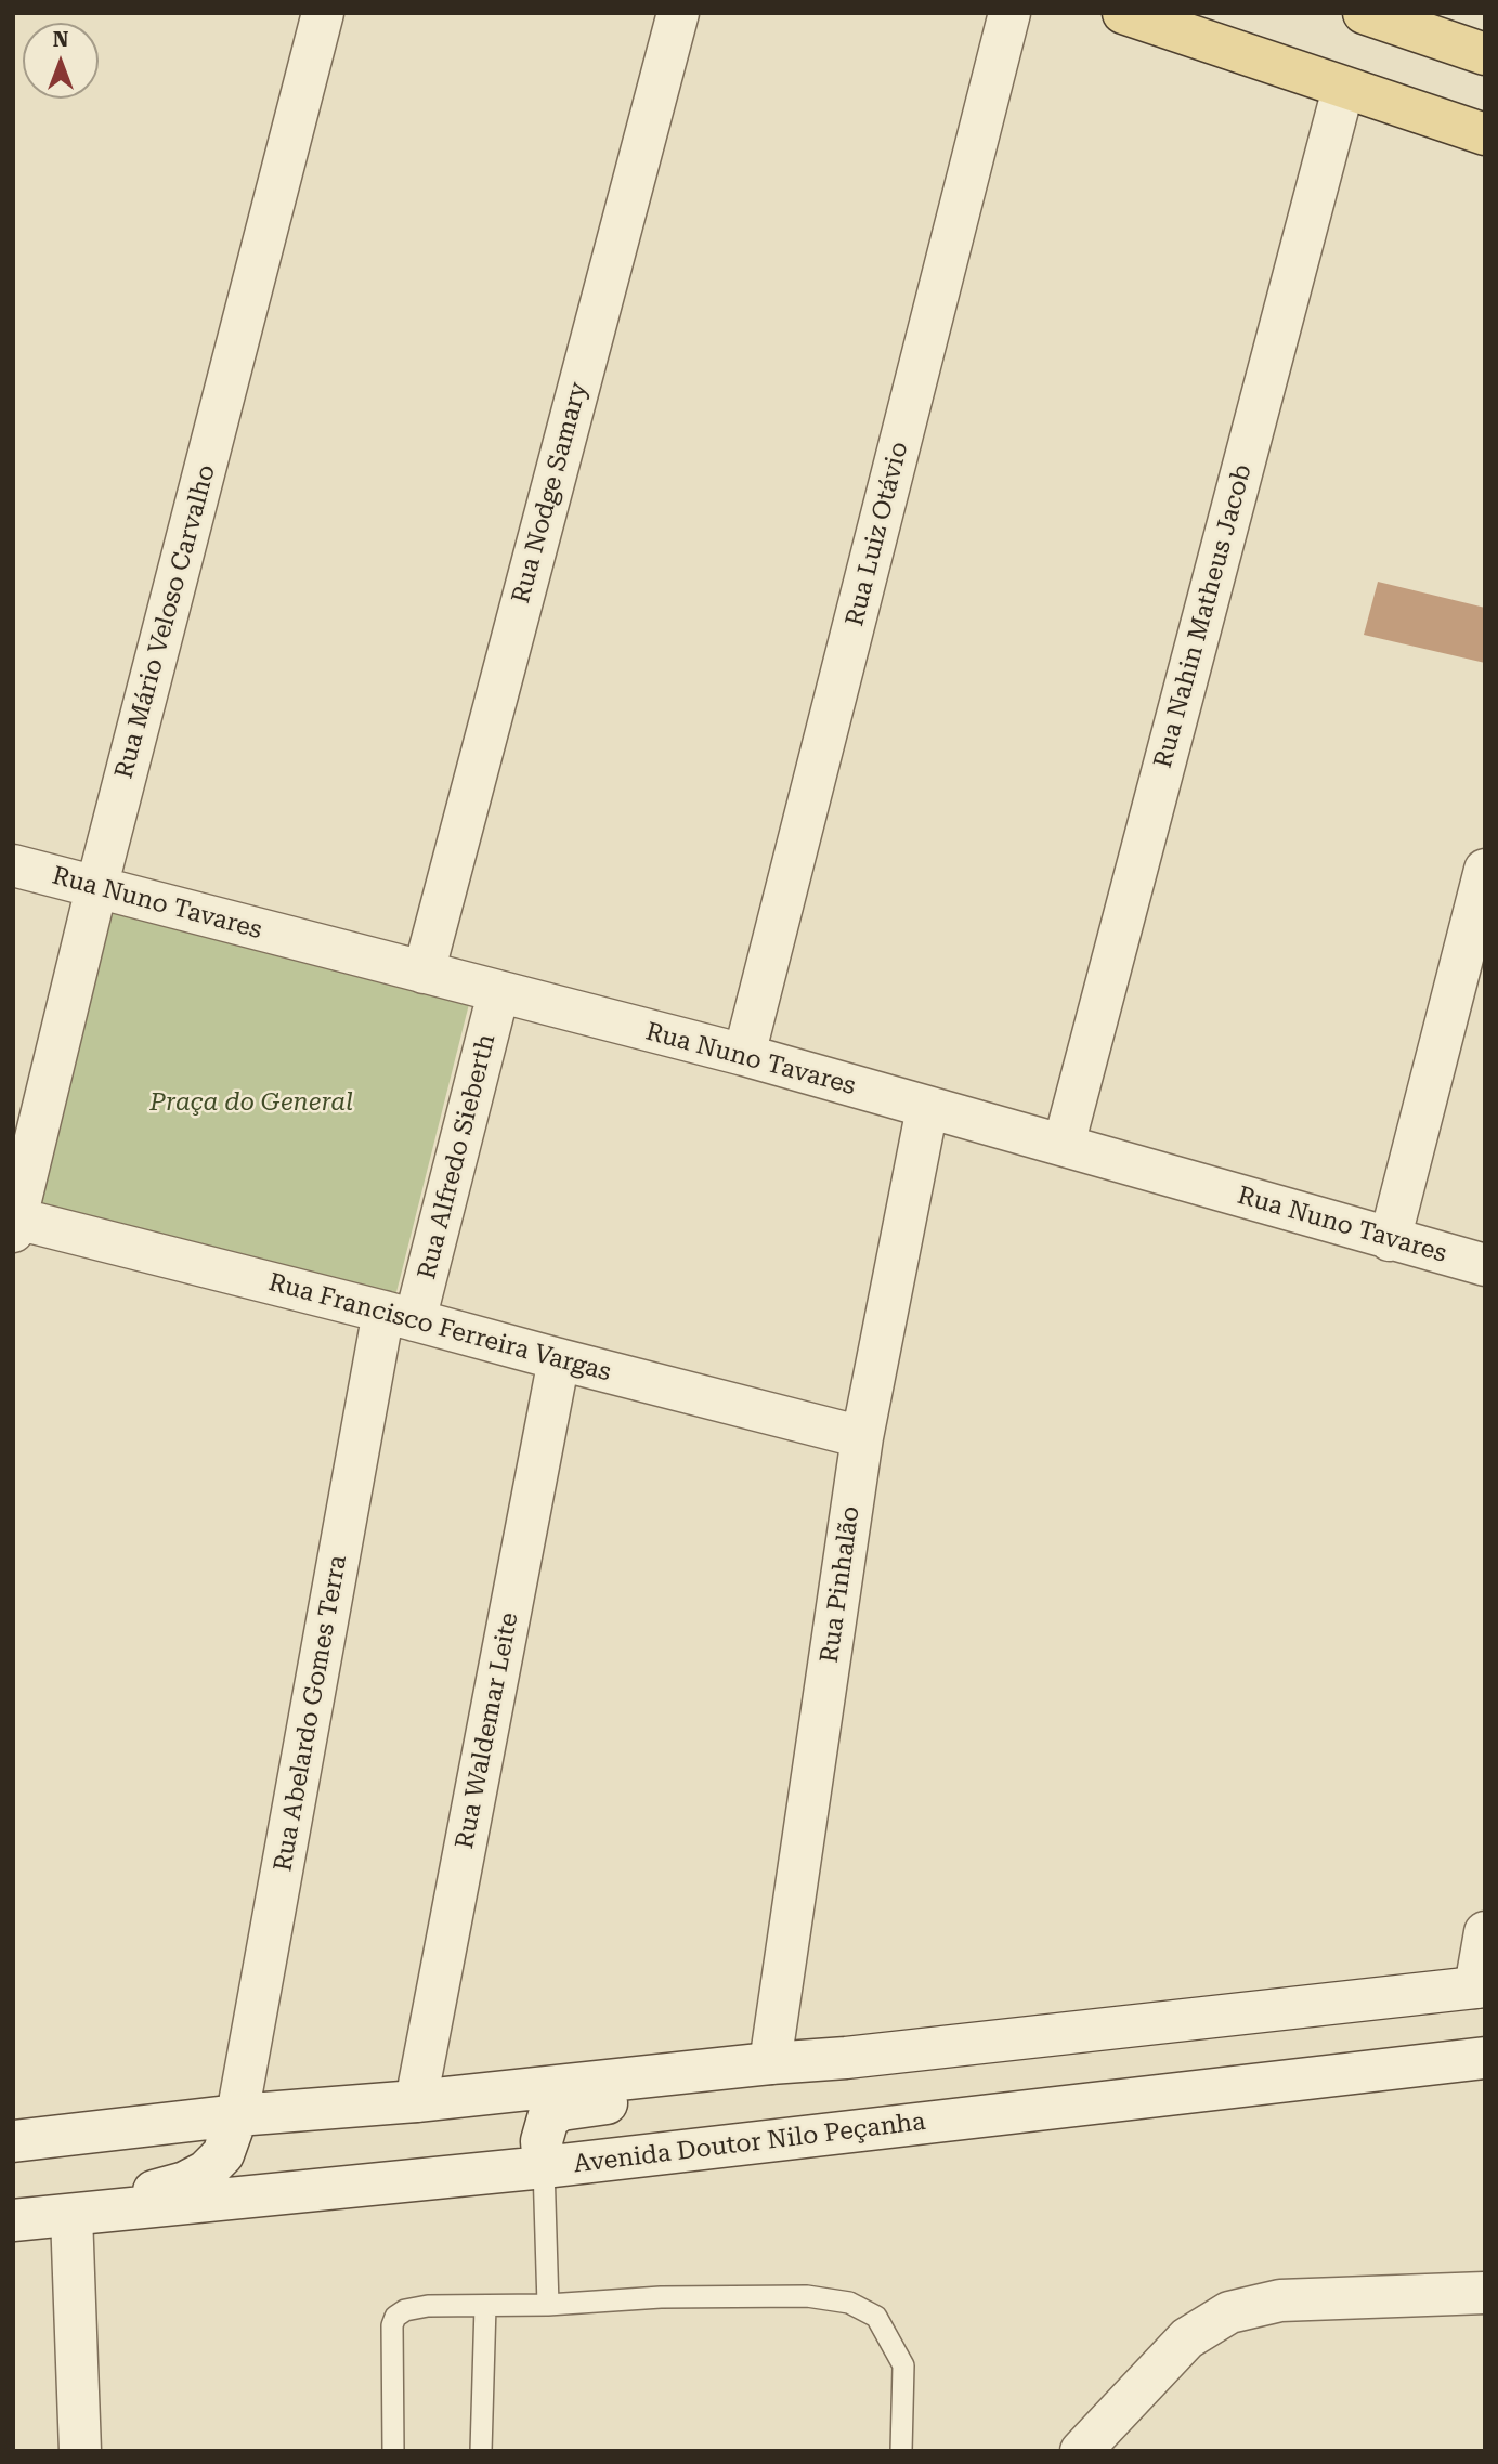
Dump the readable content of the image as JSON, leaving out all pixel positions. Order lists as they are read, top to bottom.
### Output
{
  "streets": {
    "street": [
      "Rua Nodge Samary",
      "Rua Luiz Otávio",
      "Rua Nahin Matheus Jacob",
      "Rua Mário Veloso Carvalho",
      "Rua Nuno Tavares",
      "Rua Alfredo Sieberth",
      "Rua Francisco Ferreira Vargas",
      "Rua Pinhalão",
      "Rua Abelardo Gomes Terra",
      "Rua Waldemar Leite",
      "Avenida Doutor Nilo Peçanha"
    ]
  },
  "crossings": [
    ["Rua Nodge Samary", "Rua Nuno Tavares"],
    ["Rua Luiz Otávio", "Rua Nuno Tavares"],
    ["Rua Nahin Matheus Jacob", "Rua Nuno Tavares"],
    ["Rua Mário Veloso Carvalho", "Rua Nuno Tavares"],
    ["Rua Mário Veloso Carvalho", "Rua Francisco Ferreira Vargas"],
    ["Rua Nuno Tavares", "Rua Alfredo Sieberth"],
    ["Rua Nuno Tavares", "Rua Pinhalão"],
    ["Rua Alfredo Sieberth", "Rua Francisco Ferreira Vargas"],
    ["Rua Alfredo Sieberth", "Rua Abelardo Gomes Terra"],
    ["Rua Francisco Ferreira Vargas", "Rua Pinhalão"],
    ["Rua Francisco Ferreira Vargas", "Rua Abelardo Gomes Terra"],
    ["Rua Francisco Ferreira Vargas", "Rua Waldemar Leite"],
    ["Rua Abelardo Gomes Terra", "Avenida Doutor Nilo Peçanha"]
  ],
  "parks": ["Praça do General"],
  "north": "top"
}
